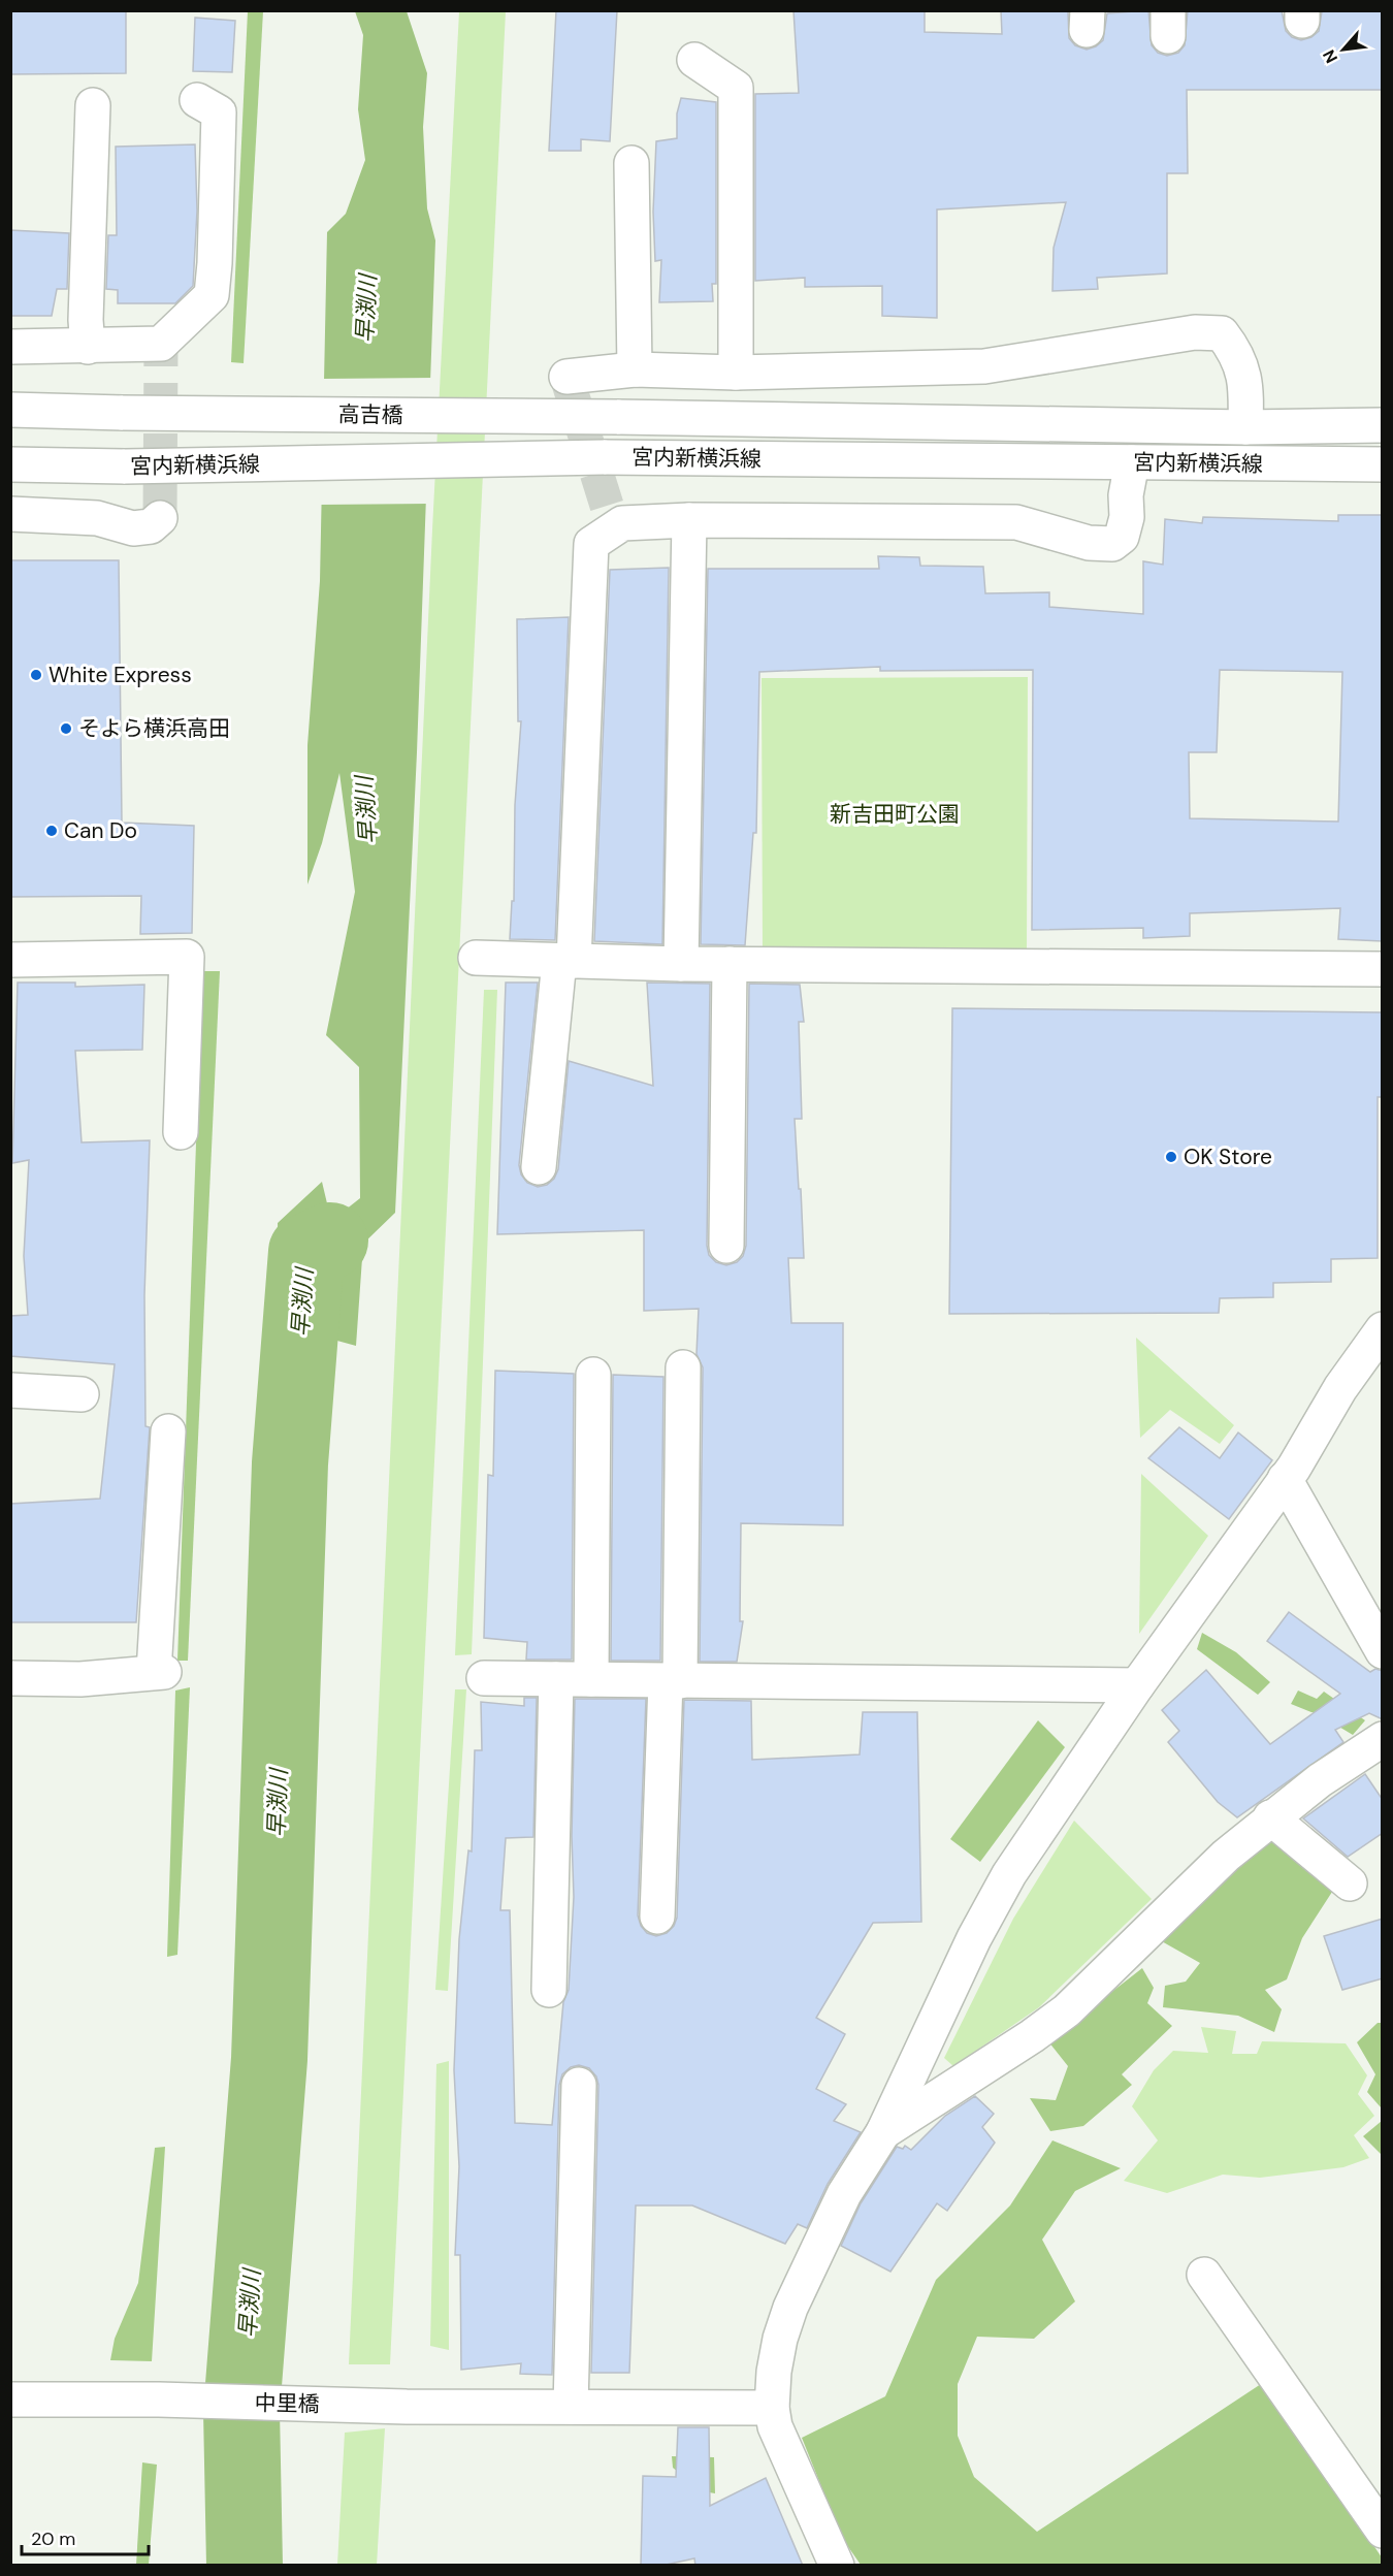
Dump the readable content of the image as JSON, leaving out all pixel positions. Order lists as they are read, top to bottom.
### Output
{
  "streets": {
    "street": ["高吉橋", "宮内新横浜線", "中里橋"]
  },
  "crossings": [
    ["高吉橋", "宮内新横浜線"]
  ],
  "water": ["早渕川"],
  "parks": ["新吉田町公園"],
  "places": [
    "White Express",
    "そよら横浜高田",
    "Can Do",
    "OK Store"
  ],
  "scale_bar": "20 m",
  "north": "bottom left"
}
